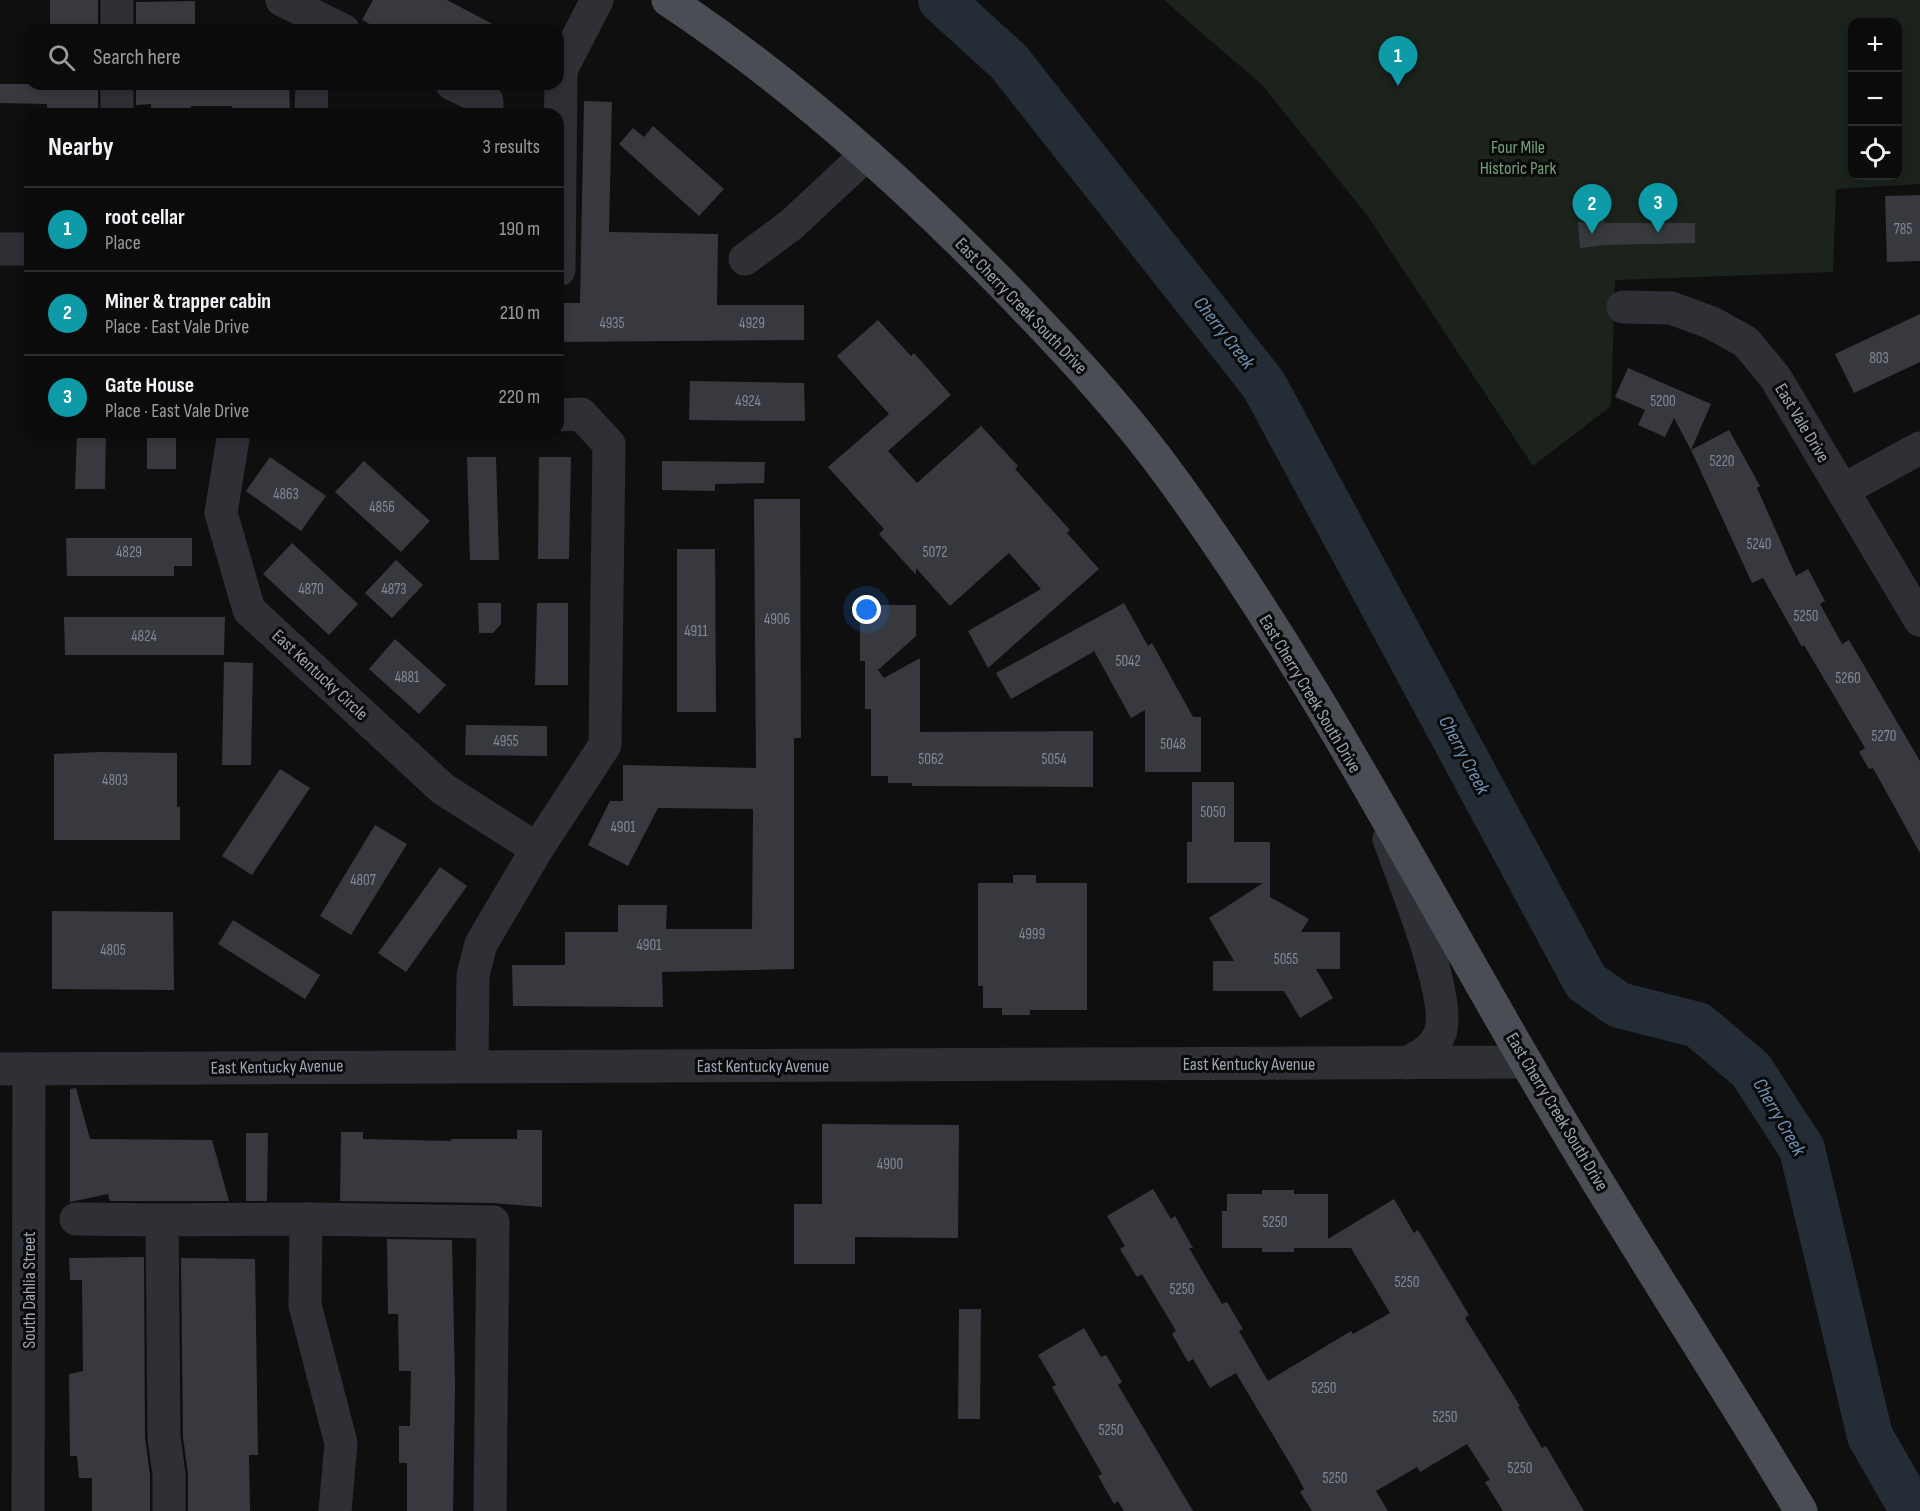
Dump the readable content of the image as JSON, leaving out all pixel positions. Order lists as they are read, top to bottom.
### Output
{
  "streets": {
    "main road": ["East Cherry Creek South Drive"],
    "street": [
      "East Vale Drive",
      "East Kentucky Circle",
      "East Kentucky Avenue",
      "South Dahlia Street"
    ]
  },
  "crossings": [
    ["East Cherry Creek South Drive", "East Kentucky Avenue"],
    ["East Kentucky Avenue", "South Dahlia Street"]
  ],
  "water": ["Cherry Creek"],
  "parks": ["Four Mile Historic Park"],
  "house_numbers": [
    "785",
    "4935",
    "4929",
    "803",
    "4924",
    "5200",
    "5220",
    "4863",
    "4856",
    "5240",
    "4829",
    "5072",
    "4870",
    "4873",
    "5250",
    "4906",
    "4911",
    "4824",
    "5042",
    "4881",
    "5260",
    "5270",
    "4955",
    "5048",
    "5062",
    "5054",
    "4803",
    "5050",
    "4901",
    "4807",
    "4999",
    "4901",
    "4805",
    "5055",
    "4900",
    "5250",
    "5250",
    "5250",
    "5250",
    "5250",
    "5250",
    "5250",
    "5250"
  ],
  "page": {
    "map_buttons": ["+", "−"],
    "search": "Search here",
    "pins": ["1", "3", "2"],
    "heading": ["Nearby", "3 results"],
    "list": [
      {
        "mark": "1",
        "name": "root cellar",
        "note": "Place",
        "value": "190 m"
      },
      {
        "mark": "2",
        "name": "Miner & trapper cabin",
        "note": "Place · East Vale Drive",
        "value": "210 m"
      },
      {
        "mark": "3",
        "name": "Gate House",
        "note": "Place · East Vale Drive",
        "value": "220 m"
      }
    ]
  }
}
